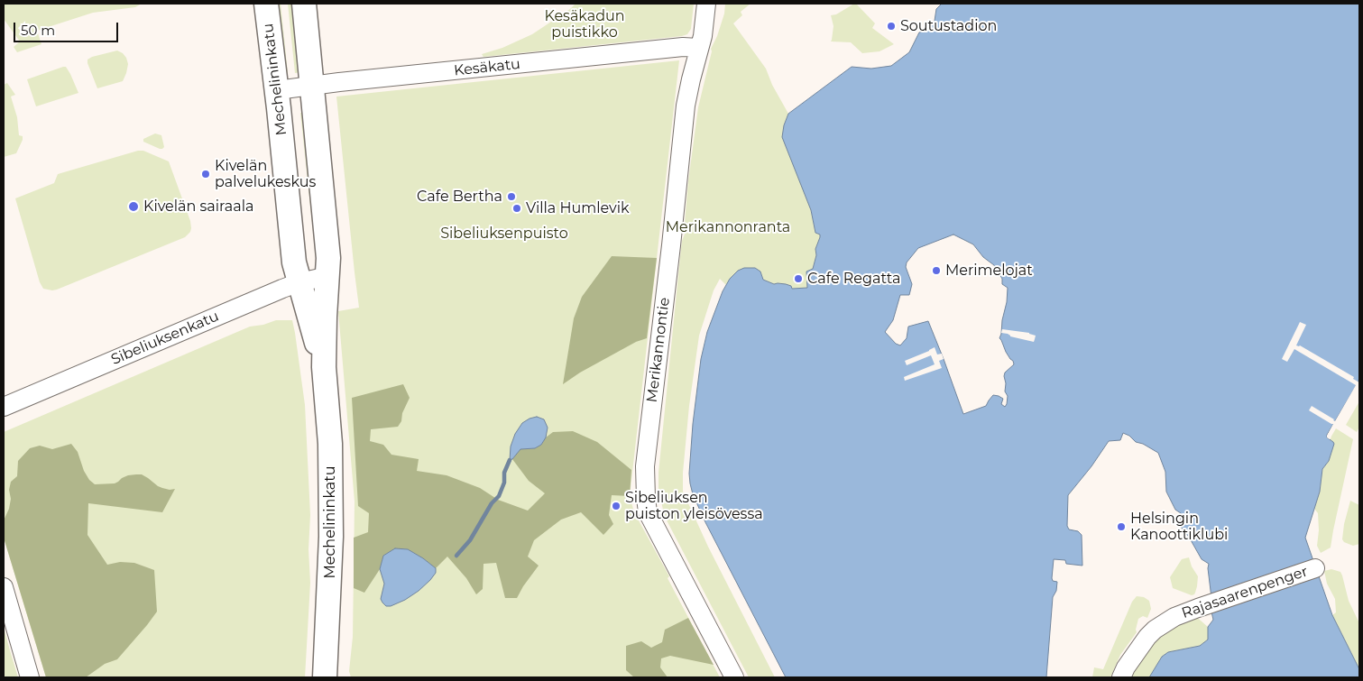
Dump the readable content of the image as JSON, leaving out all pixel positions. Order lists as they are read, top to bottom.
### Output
{
  "streets": {
    "main road": ["Mechelininkatu"],
    "street": [
      "Kesäkatu",
      "Sibeliuksenkatu",
      "Merikannontie",
      "Rajasaarenpenger"
    ]
  },
  "crossings": [
    ["Kesäkatu", "Mechelininkatu"],
    ["Kesäkatu", "Merikannontie"],
    ["Mechelininkatu", "Sibeliuksenkatu"]
  ],
  "parks": ["Kesäkadun puistikko", "Merikannonranta", "Sibeliuksenpuisto"],
  "places": [
    "Soutustadion",
    "Kivelän palvelukeskus",
    "Cafe Bertha",
    "Kivelän sairaala",
    "Villa Humlevik",
    "Merimelojat",
    "Cafe Regatta",
    "Sibeliuksen puiston yleisövessa",
    "Helsingin Kanoottiklubi"
  ],
  "scale_bar": "50 m"
}
